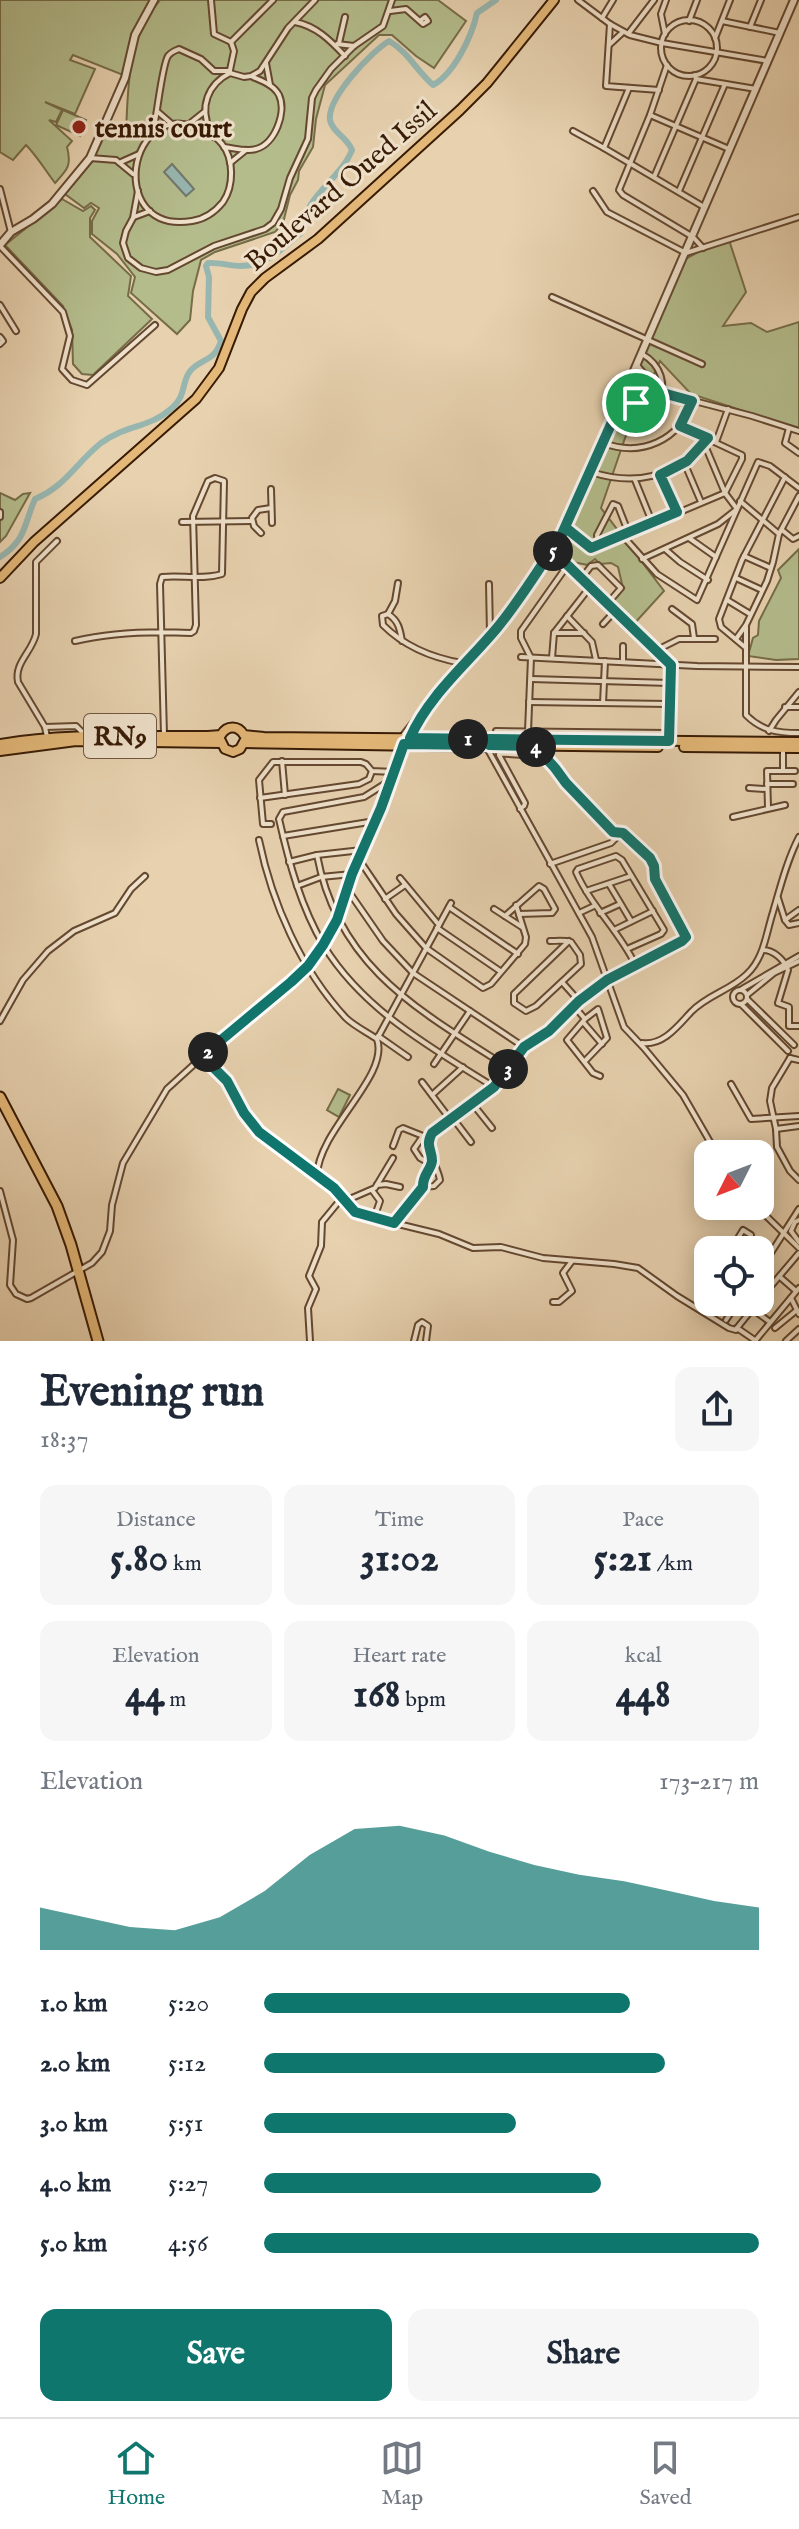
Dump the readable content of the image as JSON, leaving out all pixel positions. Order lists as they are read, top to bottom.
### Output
{
  "streets": {
    "main road": ["Boulevard Oued Issil", "RN9"]
  },
  "places": ["tennis court"],
  "north": "bottom left",
  "page": {
    "pins": [
      "5",
      "1",
      "4",
      "2",
      "3"
    ],
    "heading": ["Evening run", "18:37"],
    "stats": [
      ["Distance", "5.80 km"],
      ["Time", "31:02"],
      ["Pace", "5:21 /km"],
      ["Elevation", "44 m"],
      ["Heart rate", "168 bpm"],
      ["kcal", "448"]
    ],
    "chart": ["Elevation", "173–217 m"],
    "list": [
      {
        "name": "1.0 km",
        "note": "5:20"
      },
      {
        "name": "2.0 km",
        "note": "5:12"
      },
      {
        "name": "3.0 km",
        "note": "5:51"
      },
      {
        "name": "4.0 km",
        "note": "5:27"
      },
      {
        "name": "5.0 km",
        "note": "4:56"
      }
    ],
    "buttons": ["Save", "Share"],
    "tabs": ["Home", "Map", "Saved"]
  }
}
